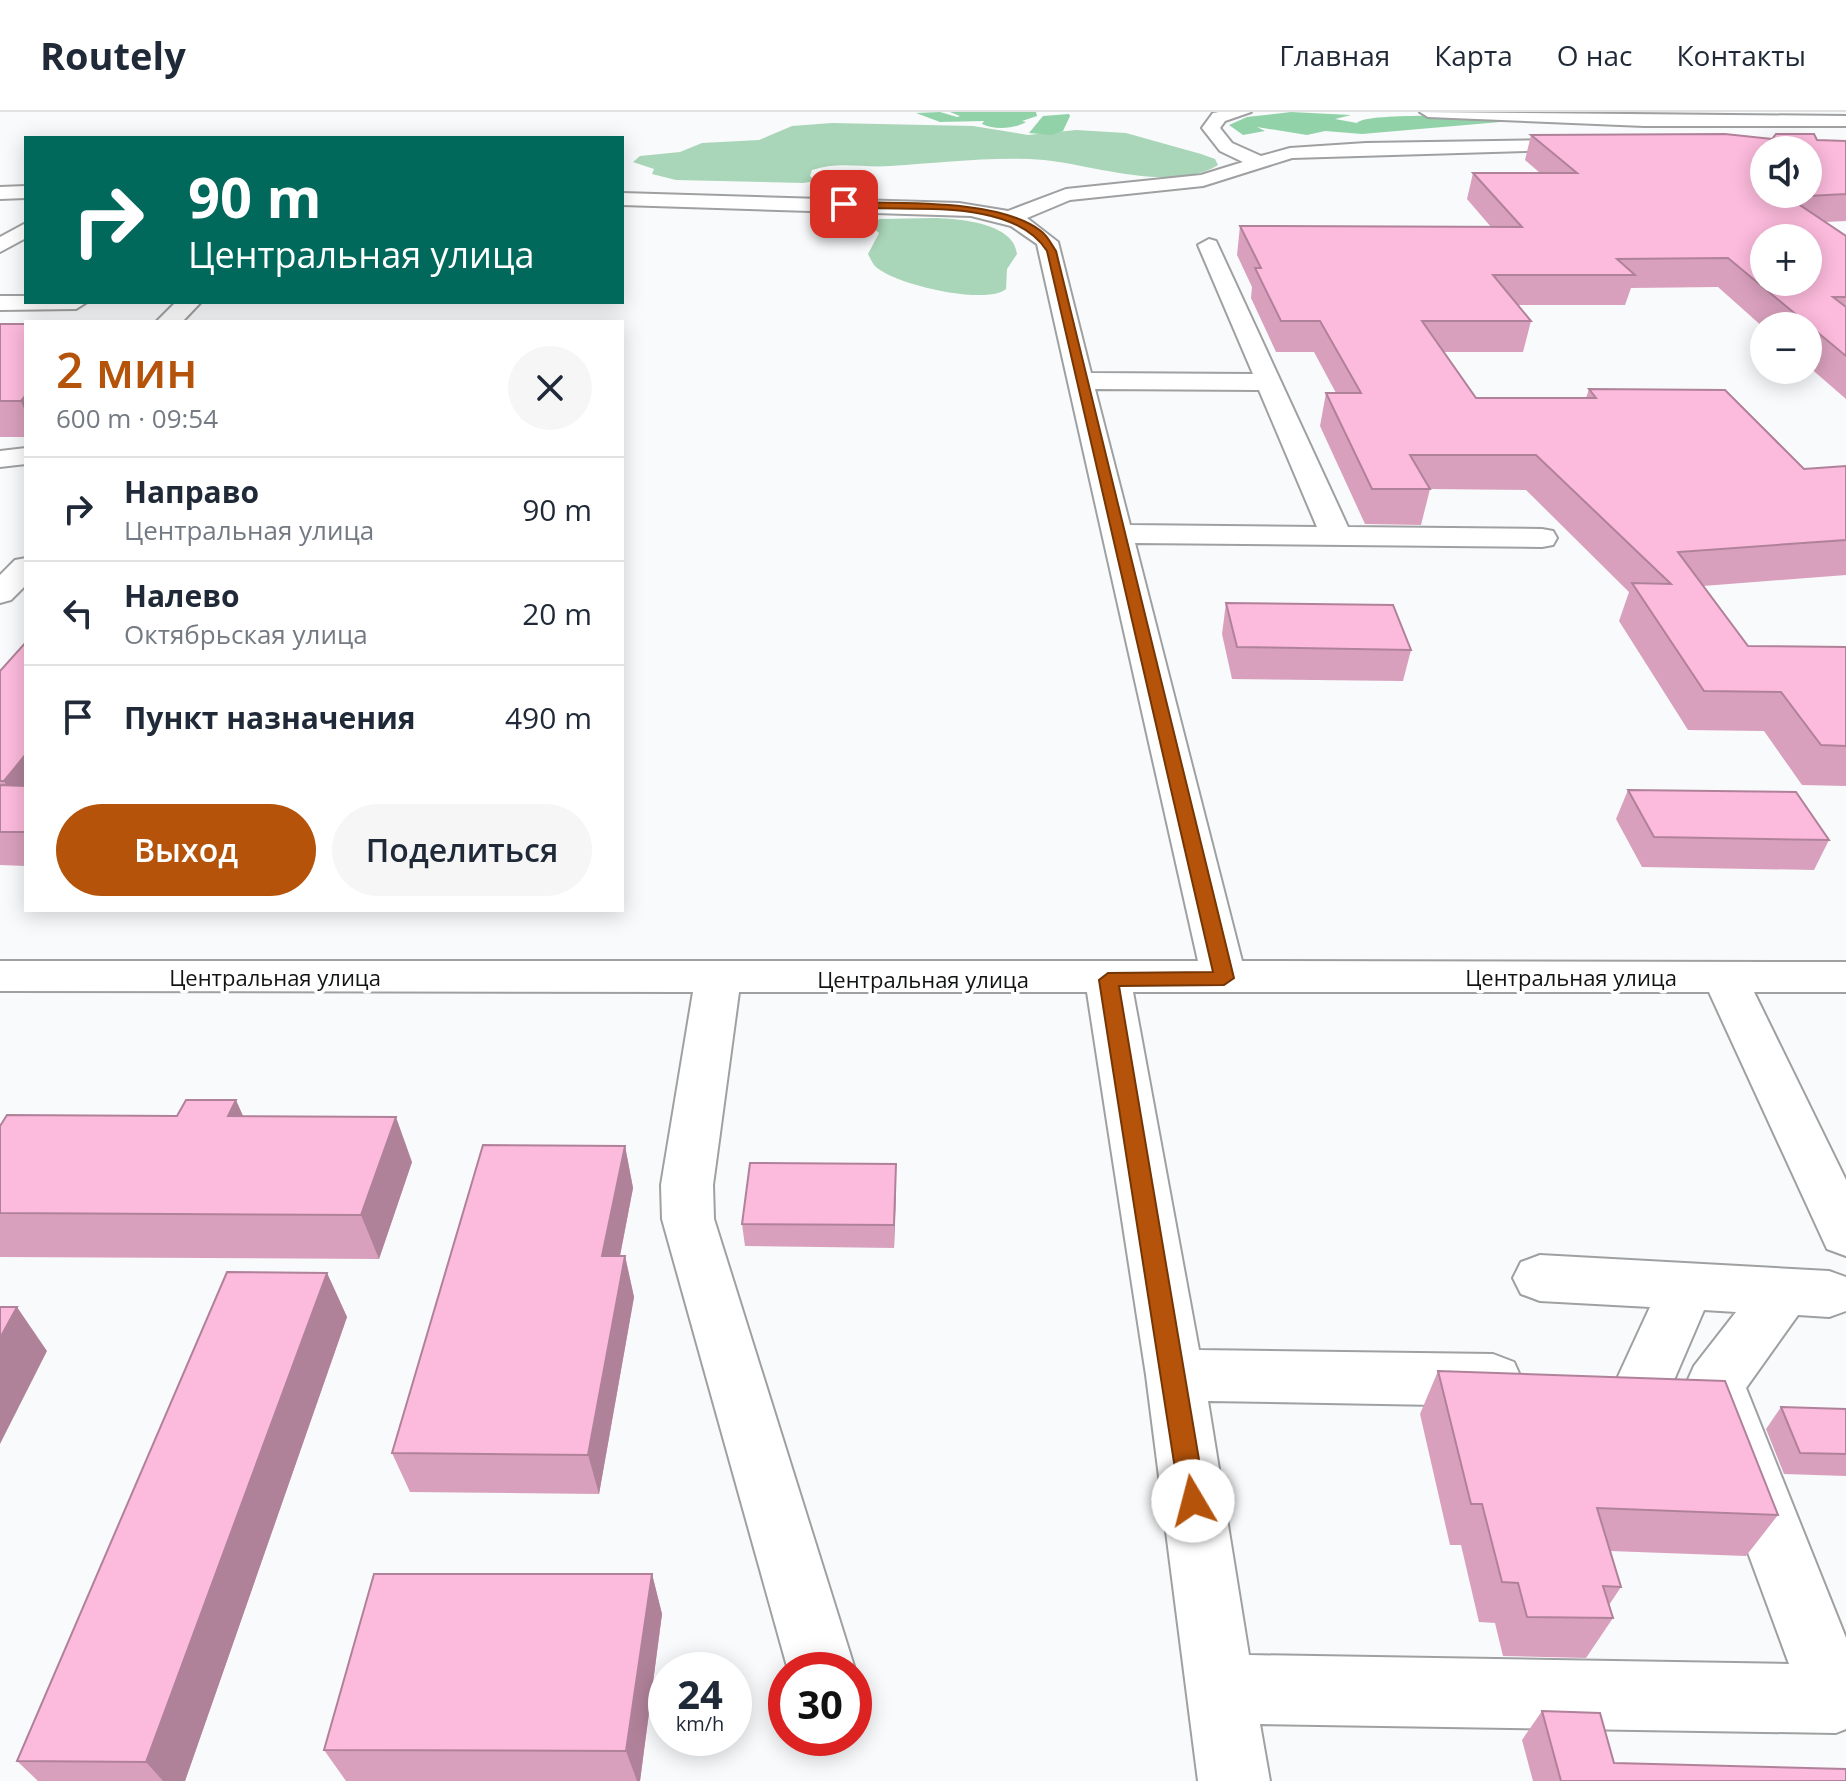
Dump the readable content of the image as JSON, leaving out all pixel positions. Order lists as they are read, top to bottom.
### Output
{
  "streets": {
    "street": ["Центральная улица"]
  },
  "page": {
    "header": "Routely",
    "nav": [
      "Главная",
      "Карта",
      "О нас",
      "Контакты"
    ],
    "map_buttons": ["+", "−"],
    "turn": ["90 m", "Центральная улица"],
    "heading": ["2 мин", "600 m · 09:54"],
    "list": [
      {
        "name": "Направо",
        "note": "Центральная улица",
        "value": "90 m"
      },
      {
        "name": "Налево",
        "note": "Октябрьская улица",
        "value": "20 m"
      },
      {
        "name": "Пункт назначения",
        "value": "490 m"
      }
    ],
    "buttons": ["Выход", "Поделиться"],
    "speed": "24 km/h",
    "limit": "30"
  }
}
